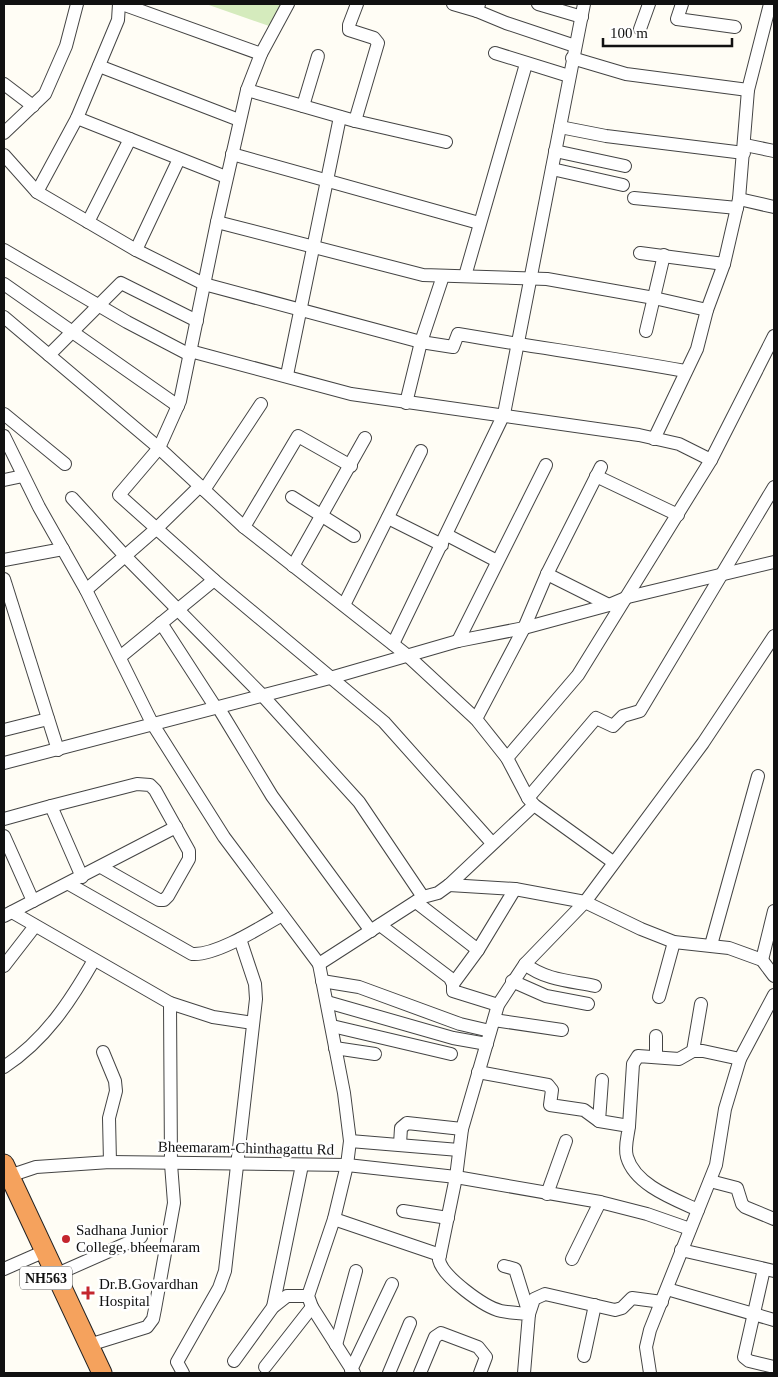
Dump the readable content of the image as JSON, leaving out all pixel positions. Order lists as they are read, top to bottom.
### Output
{
  "streets": {
    "highway": ["NH563"],
    "street": ["Bheemaram-Chinthagattu Rd"]
  },
  "crossings": [
    ["Bheemaram-Chinthagattu Rd", "NH563"]
  ],
  "places": {
    "other": ["Sadhana Junior College, bheemaram"],
    "health": ["Dr.B.Govardhan Hospital"]
  },
  "scale_bar": "100 m"
}
